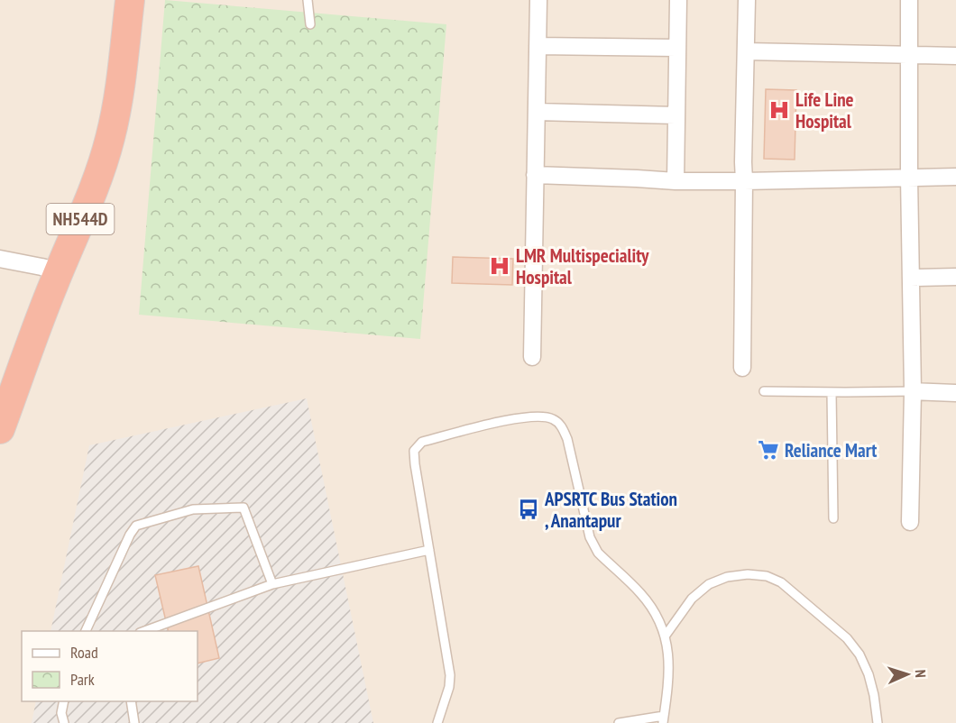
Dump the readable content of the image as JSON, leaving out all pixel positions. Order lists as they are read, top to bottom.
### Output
{
  "streets": {
    "highway": ["NH544D"]
  },
  "places": {
    "hospital": ["Life Line Hospital", "LMR Multispeciality Hospital"],
    "supermarket": ["Reliance Mart"],
    "bus stop": ["APSRTC Bus Station , Anantapur"]
  },
  "legend": ["Road", "Park"],
  "north": "right"
}
